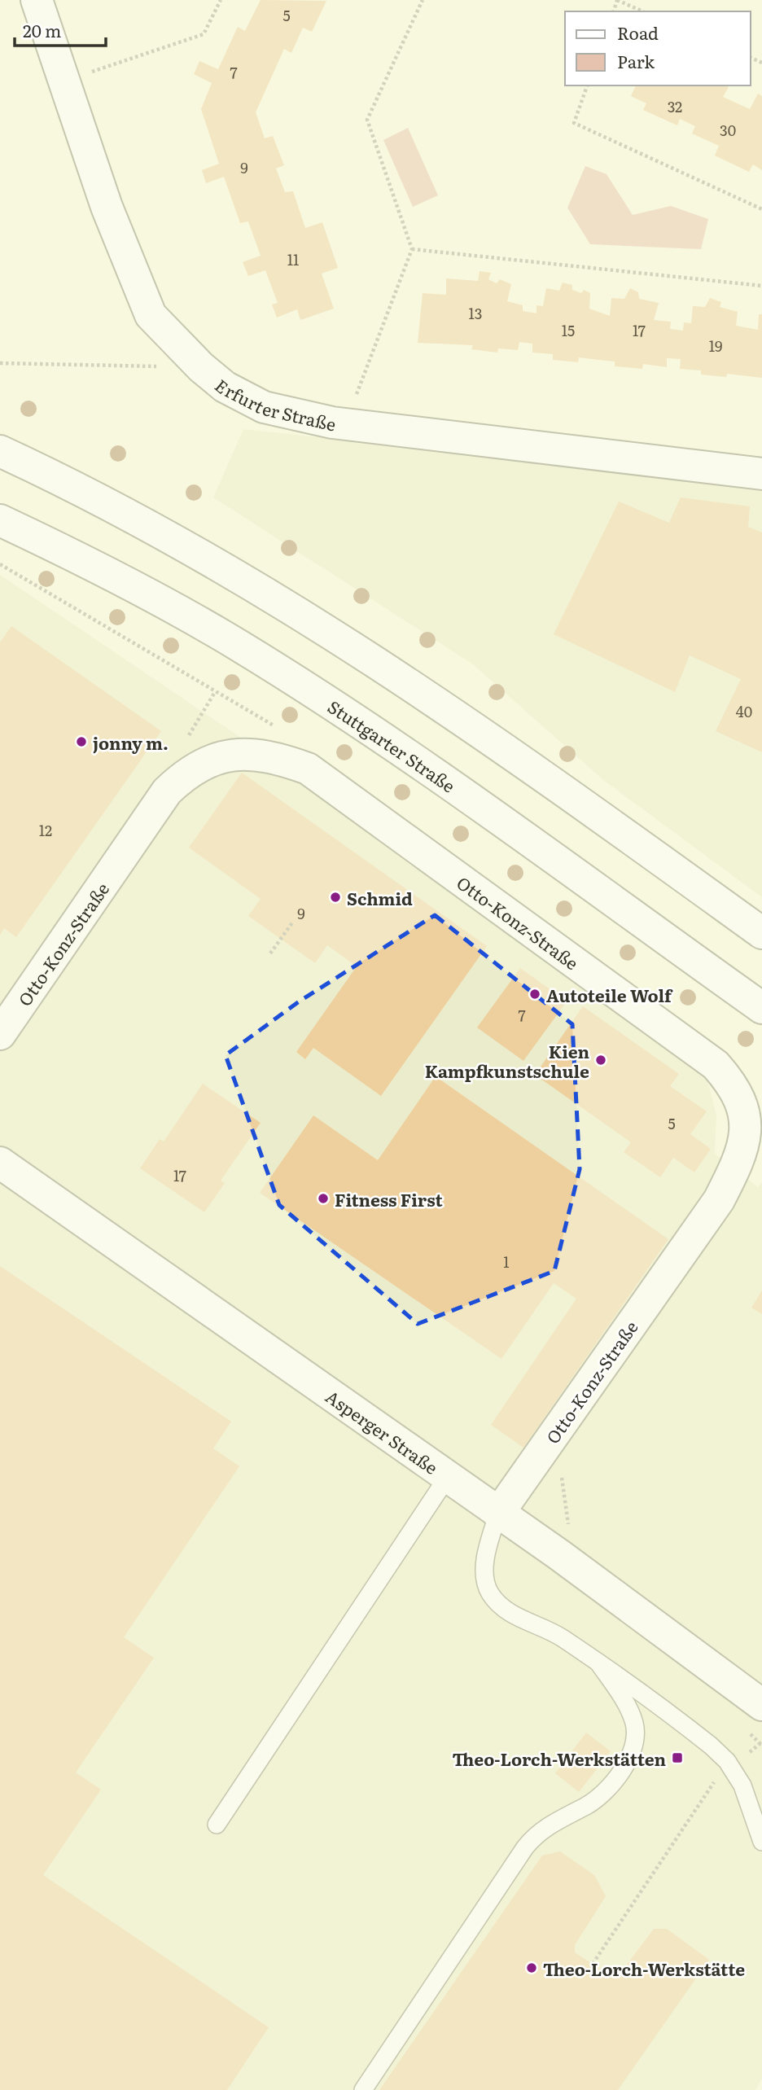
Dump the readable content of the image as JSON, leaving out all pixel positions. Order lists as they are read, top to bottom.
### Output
{
  "streets": {
    "street": [
      "Erfurter Straße",
      "Stuttgarter Straße",
      "Otto-Konz-Straße",
      "Asperger Straße"
    ]
  },
  "crossings": [
    ["Otto-Konz-Straße", "Asperger Straße"]
  ],
  "places": {
    "other": [
      "jonny m.",
      "Schmid",
      "Autoteile Wolf",
      "Kien Kampfkunstschule",
      "Fitness First",
      "Theo-Lorch-Werkstätte"
    ],
    "transit": ["Theo-Lorch-Werkstätten"]
  },
  "house_numbers": [
    "5",
    "7",
    "32",
    "30",
    "9",
    "11",
    "13",
    "15",
    "17",
    "19",
    "40",
    "12",
    "9",
    "7",
    "5",
    "17",
    "1"
  ],
  "legend": ["Road", "Park"],
  "scale_bar": "20 m"
}
